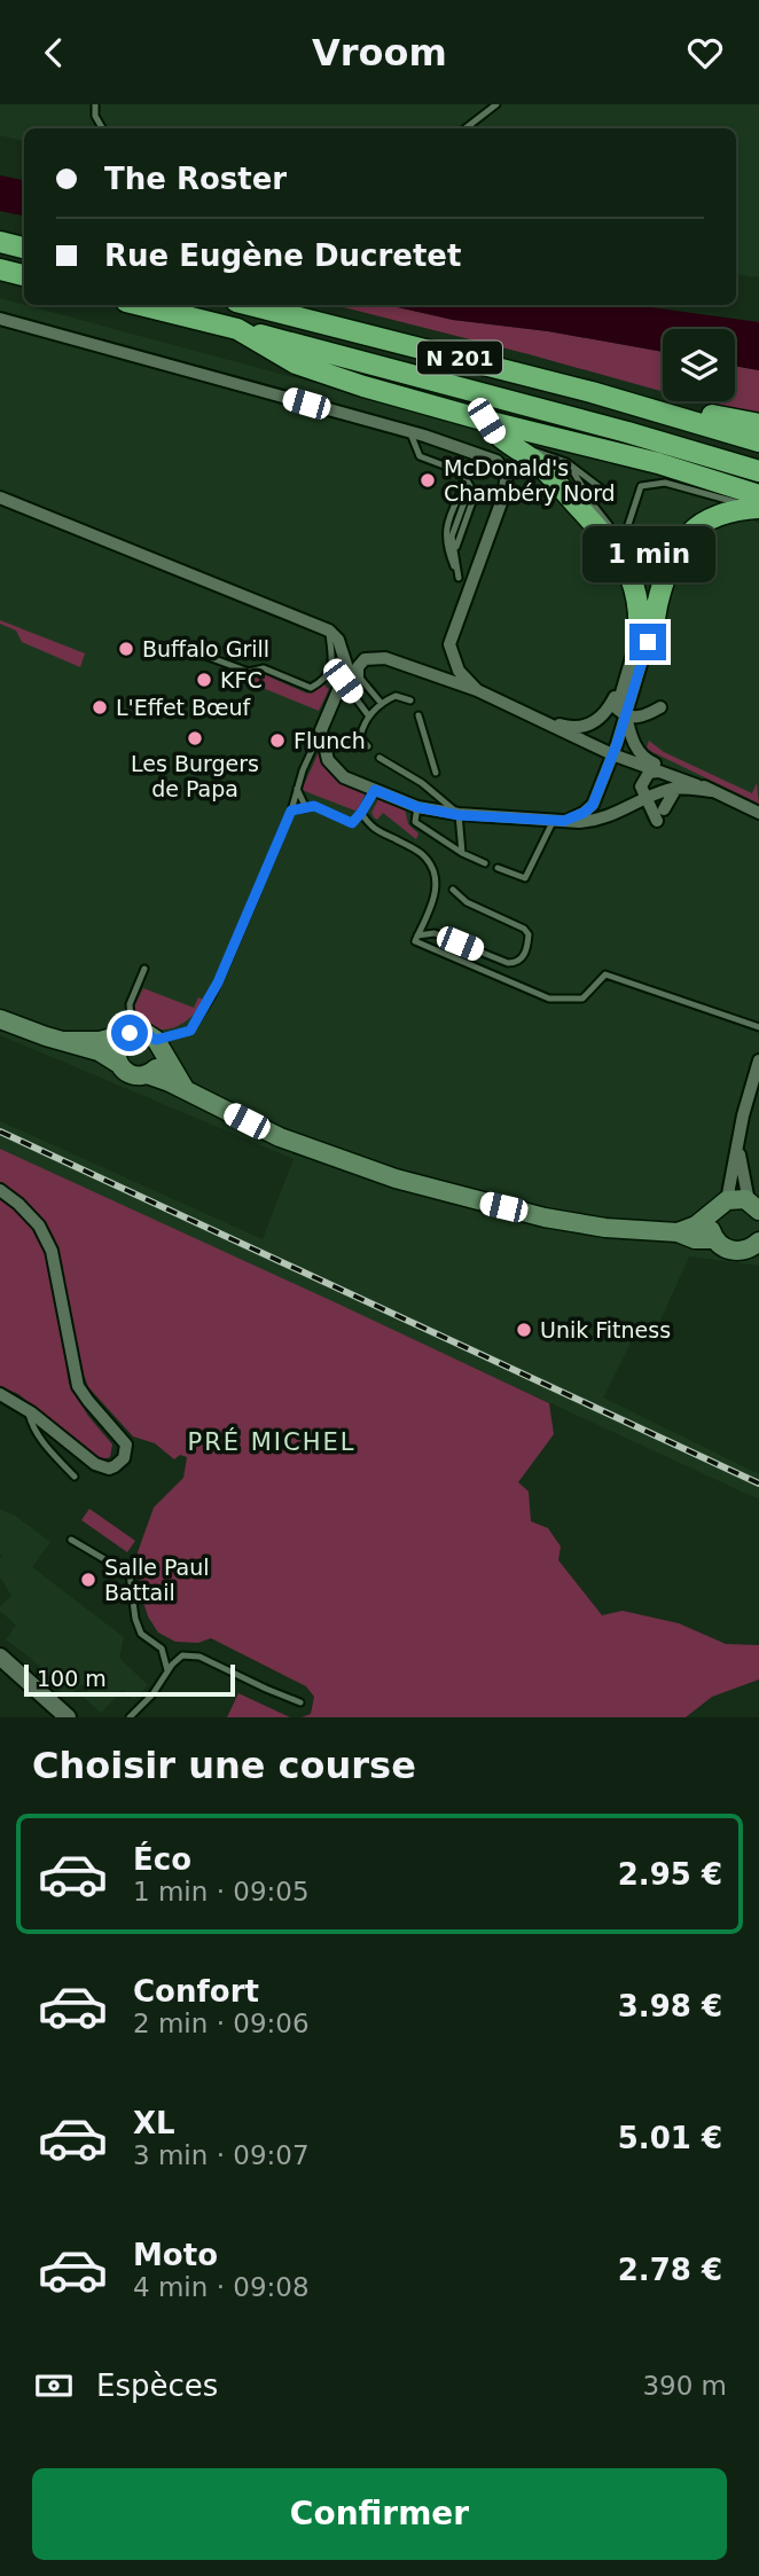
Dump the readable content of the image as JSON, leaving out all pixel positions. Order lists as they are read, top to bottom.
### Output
{
  "streets": {
    "highway": ["N 201"]
  },
  "districts": ["PRÉ MICHEL"],
  "places": [
    "McDonald's Chambéry Nord",
    "Buffalo Grill",
    "KFC",
    "L'Effet Bœuf",
    "Les Burgers de Papa",
    "Flunch",
    "Unik Fitness",
    "Salle Paul Battail"
  ],
  "scale_bar": "100 m",
  "page": {
    "header": "Vroom",
    "banner": ["The Roster", "Rue Eugène Ducretet"],
    "bubble": "1 min",
    "scale": "100 m",
    "heading": "Choisir une course",
    "list": [
      {
        "name": "Éco",
        "note": "1 min · 09:05",
        "value": "2.95 €"
      },
      {
        "name": "Confort",
        "note": "2 min · 09:06",
        "value": "3.98 €"
      },
      {
        "name": "XL",
        "note": "3 min · 09:07",
        "value": "5.01 €"
      },
      {
        "name": "Moto",
        "note": "4 min · 09:08",
        "value": "2.78 €"
      }
    ],
    "pay": ["Espèces", "390 m"],
    "buttons": "Confirmer"
  }
}
